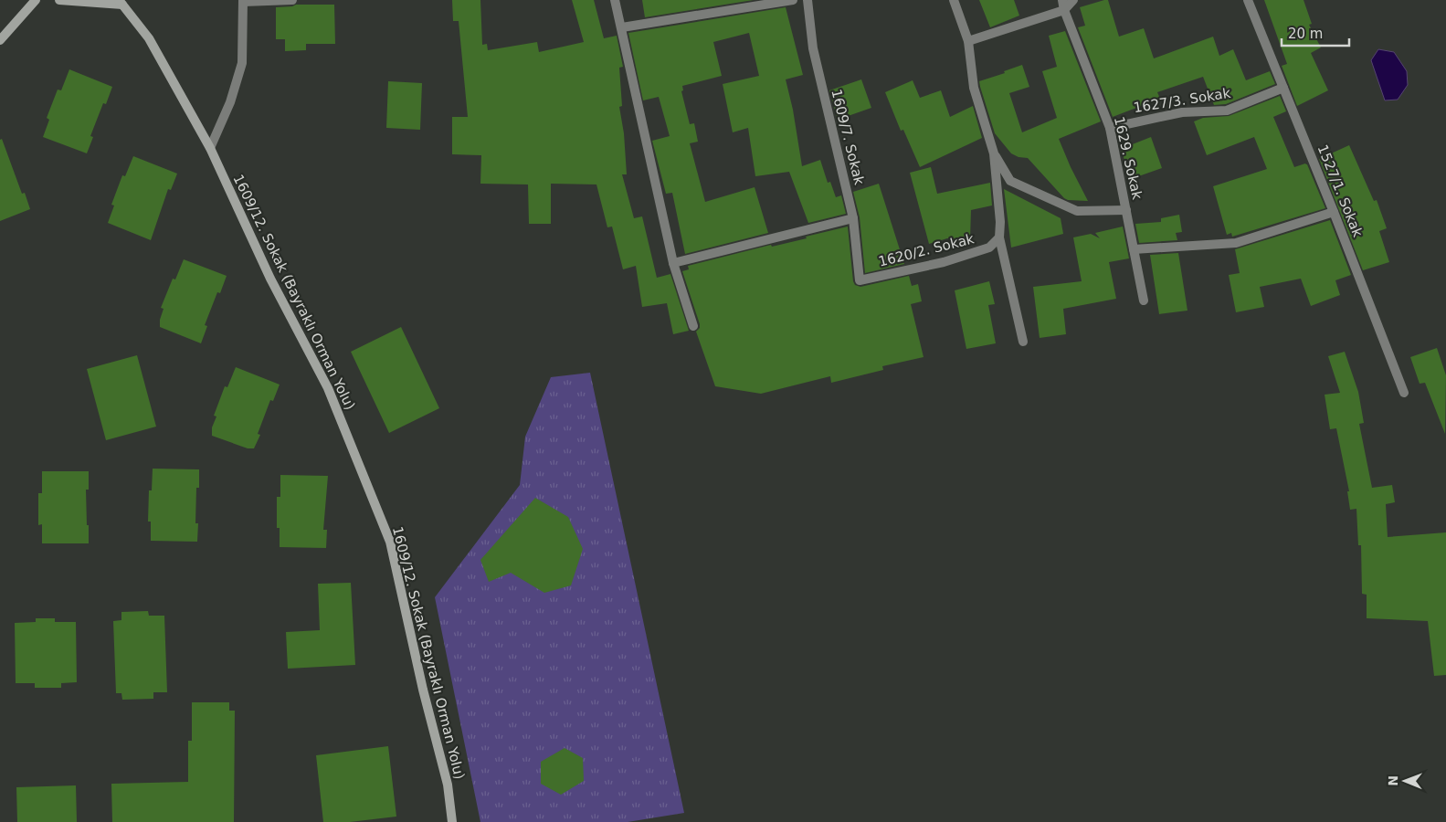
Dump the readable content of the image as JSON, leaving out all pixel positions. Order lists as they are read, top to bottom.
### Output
{
  "streets": {
    "main road": ["1609/12. Sokak (Bayraklı Orman Yolu)"],
    "street": [
      "1627/3. Sokak",
      "1609/7. Sokak",
      "1629. Sokak",
      "1527/1. Sokak",
      "1620/2. Sokak"
    ]
  },
  "crossings": [
    ["1627/3. Sokak", "1629. Sokak"],
    ["1627/3. Sokak", "1527/1. Sokak"],
    ["1609/7. Sokak", "1620/2. Sokak"]
  ],
  "scale_bar": "20 m",
  "north": "left"
}
